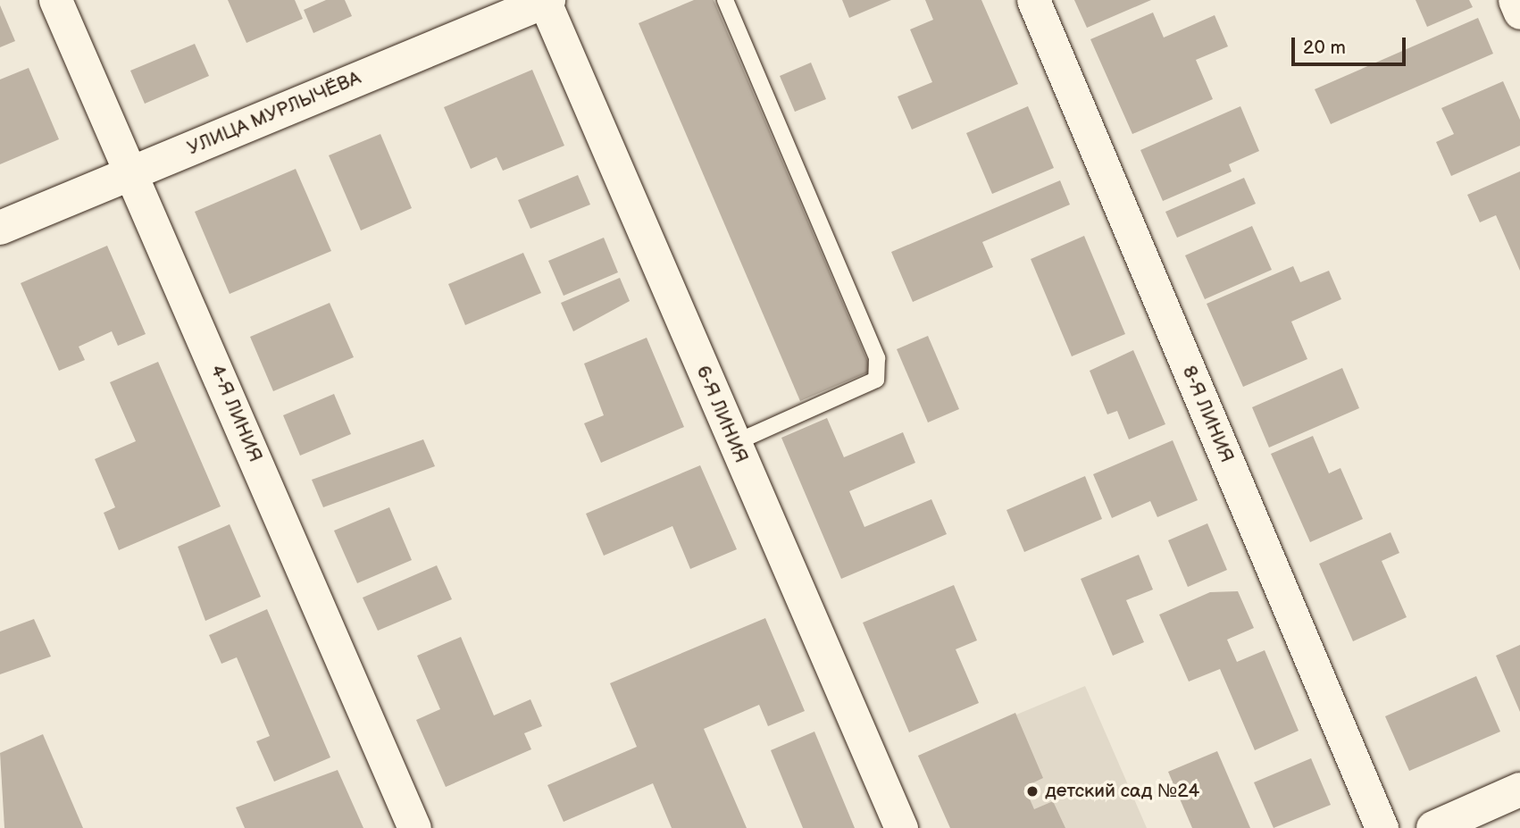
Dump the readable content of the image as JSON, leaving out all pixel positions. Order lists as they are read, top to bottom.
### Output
{
  "streets": {
    "street": [
      "УЛИЦА МУРЛЫЧЁВА",
      "4-Я ЛИНИЯ",
      "6-Я ЛИНИЯ",
      "8-Я ЛИНИЯ"
    ]
  },
  "crossings": [
    ["УЛИЦА МУРЛЫЧЁВА", "4-Я ЛИНИЯ"],
    ["УЛИЦА МУРЛЫЧЁВА", "6-Я ЛИНИЯ"]
  ],
  "places": ["детский сад №24"],
  "scale_bar": "20 m"
}
